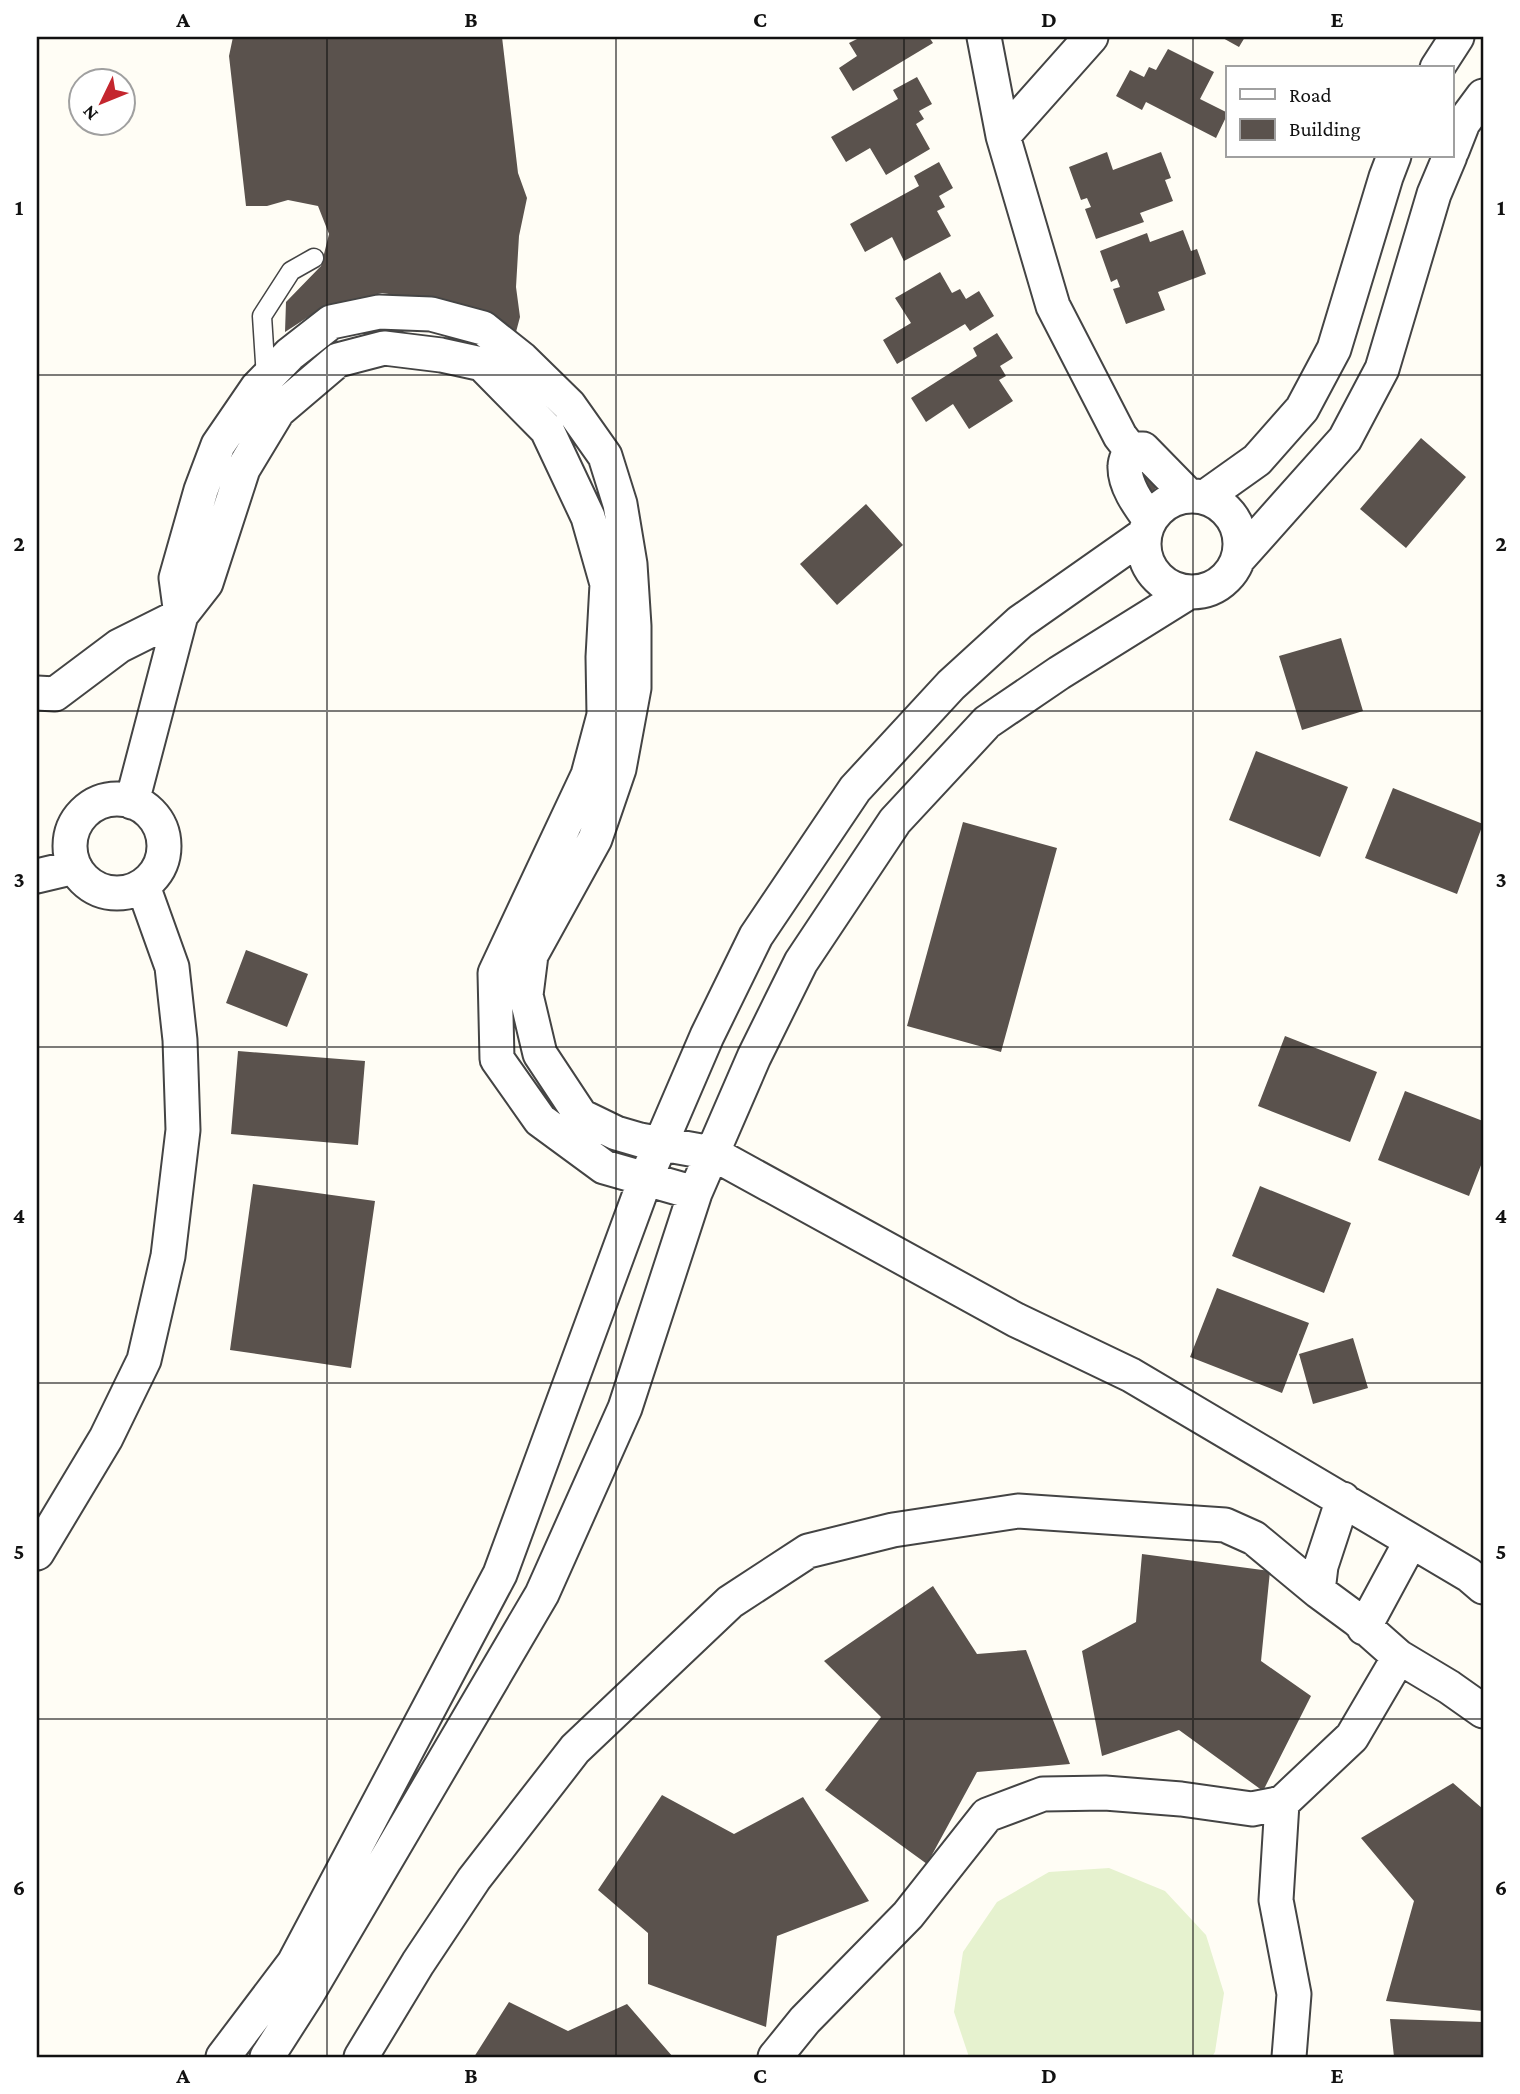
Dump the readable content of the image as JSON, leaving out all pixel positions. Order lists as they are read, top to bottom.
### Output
{
  "legend": ["Road", "Building"],
  "north": "bottom left",
  "grid": {
    "columns": [
      "A",
      "B",
      "C",
      "D",
      "E"
    ],
    "rows": [
      "1",
      "2",
      "3",
      "4",
      "5",
      "6"
    ]
  }
}
